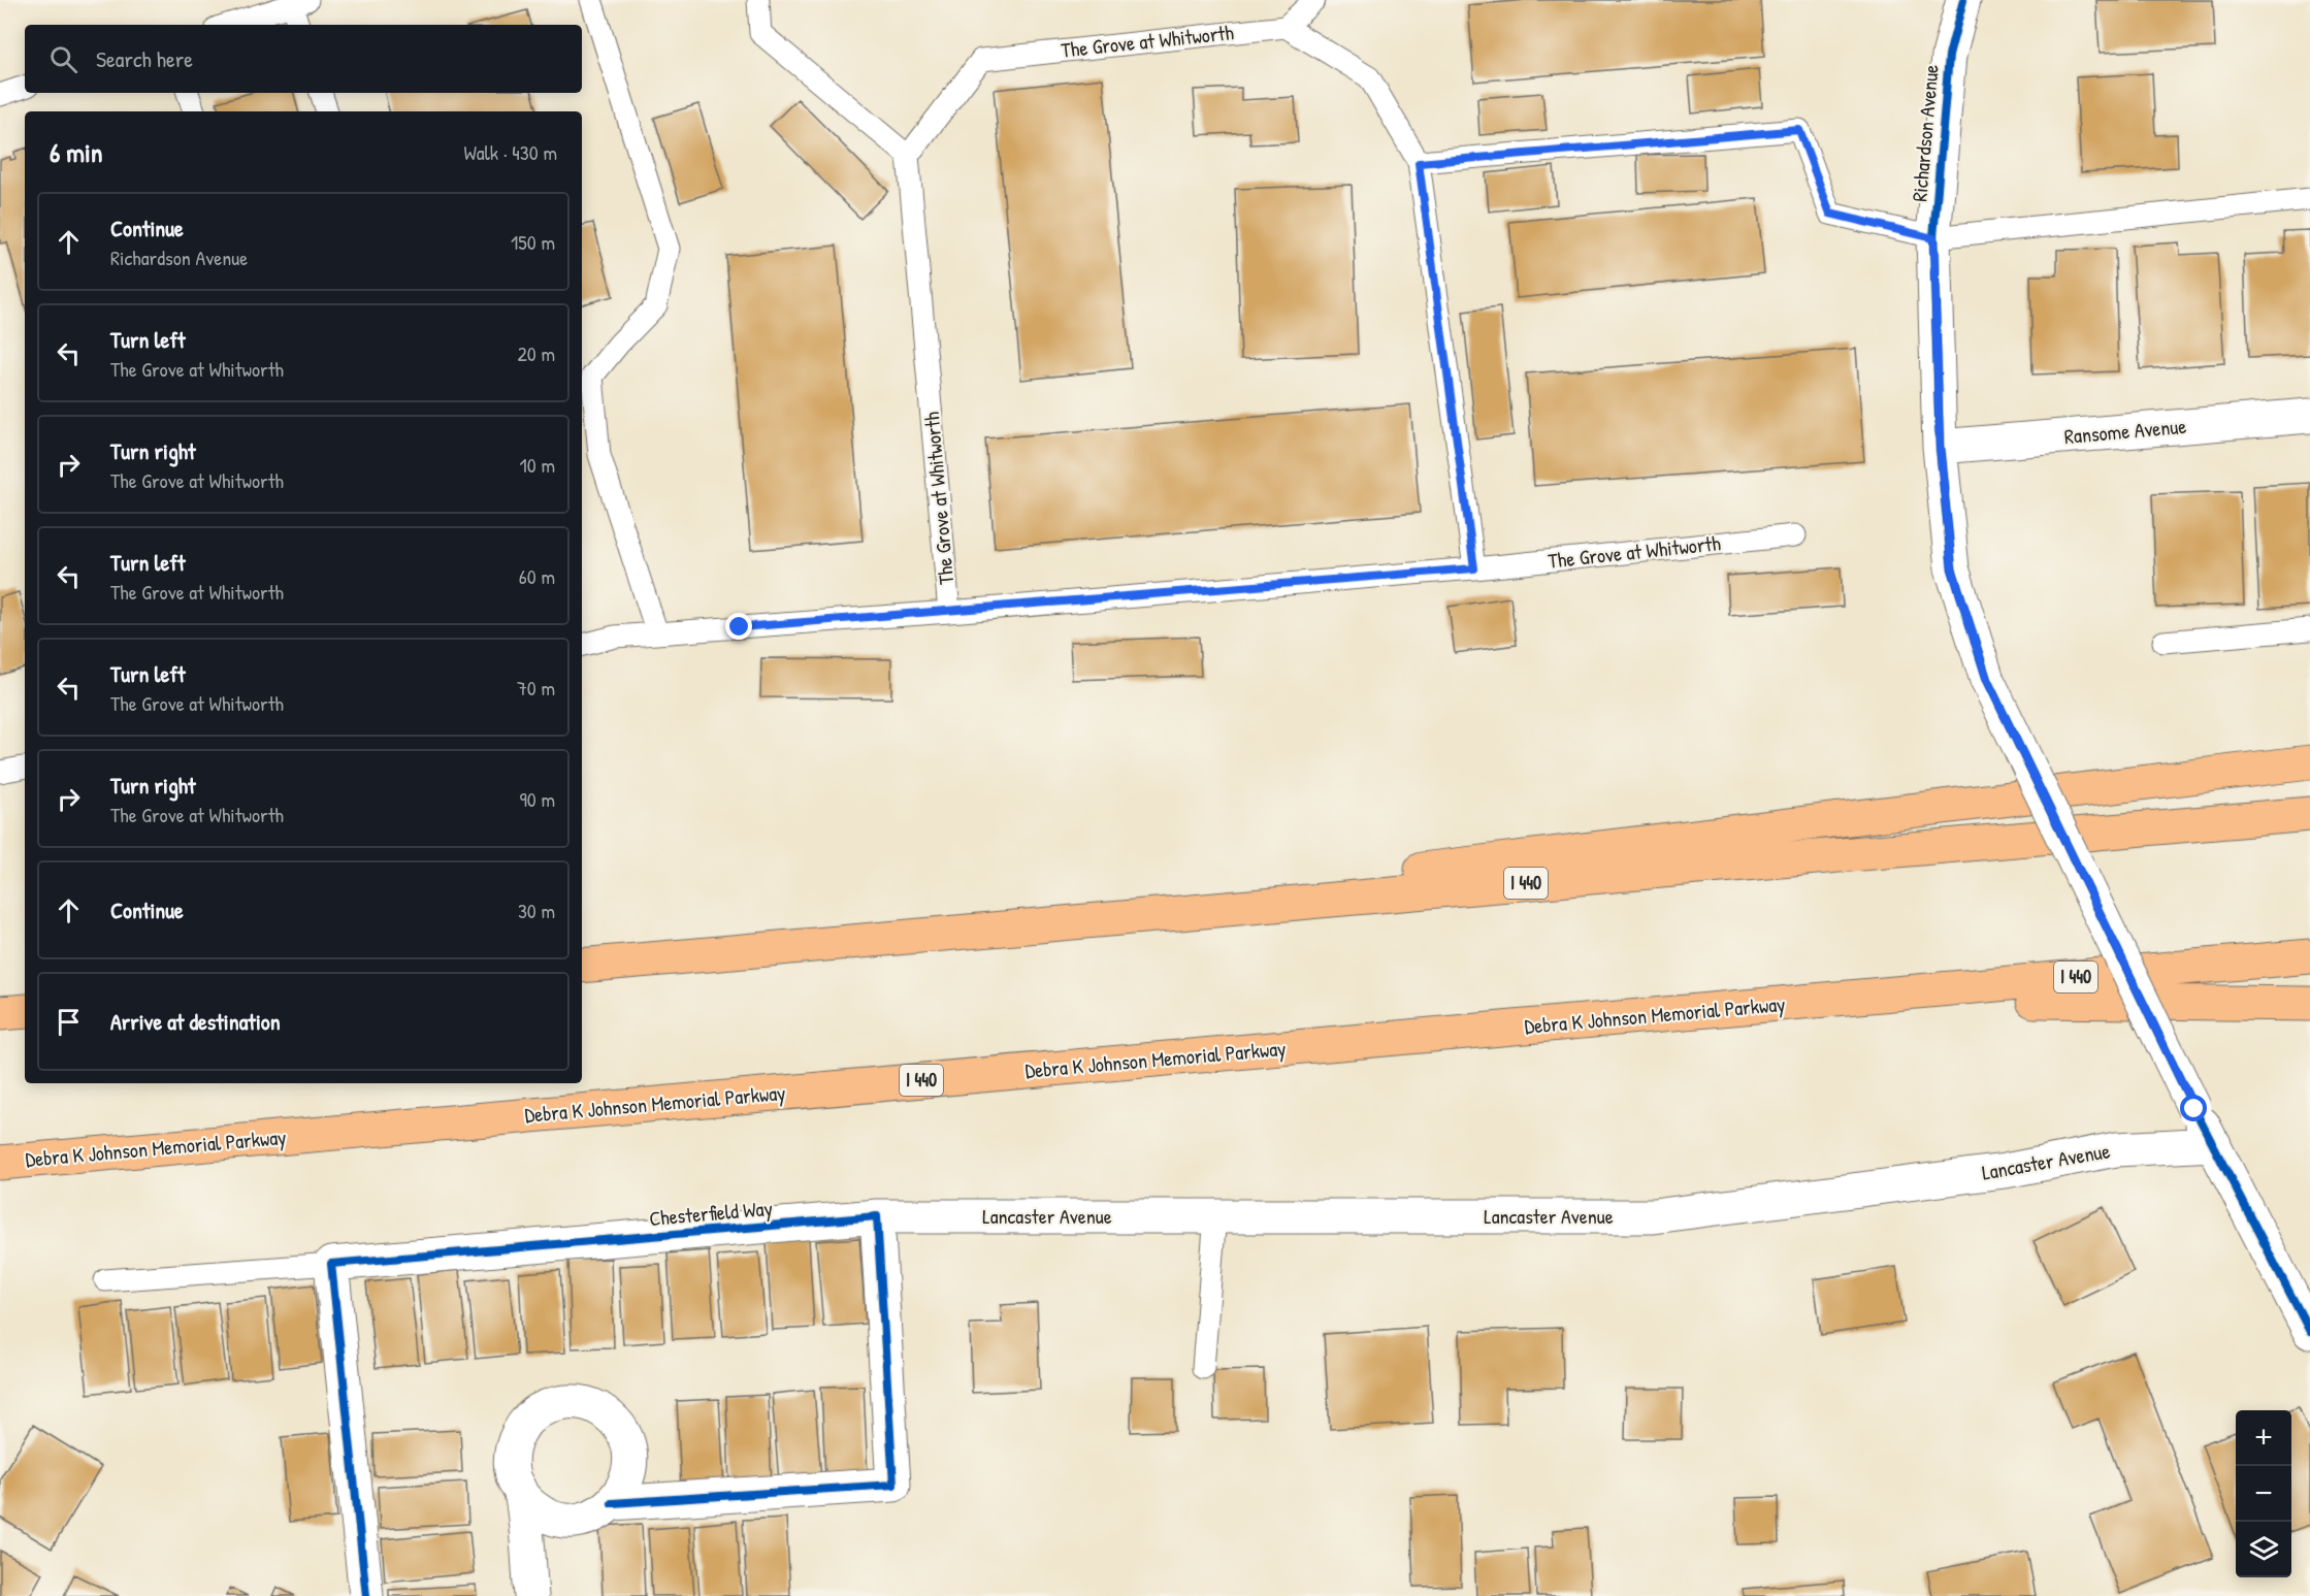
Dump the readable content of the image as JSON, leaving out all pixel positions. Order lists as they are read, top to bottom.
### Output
{
  "streets": {
    "highway": ["I 440", "Debra K Johnson Memorial Parkway"],
    "street": [
      "Richardson Avenue",
      "Ransome Avenue",
      "Lancaster Avenue",
      "Chesterfield Way"
    ],
    "lane": ["The Grove at Whitworth"]
  },
  "crossings": [
    ["Richardson Avenue", "Ransome Avenue"],
    ["Richardson Avenue", "Lancaster Avenue"],
    ["Lancaster Avenue", "Chesterfield Way"]
  ],
  "page": {
    "search": "Search here",
    "heading": ["6 min", "Walk · 430 m"],
    "list": [
      ["Continue", "Richardson Avenue", "150 m"],
      ["Turn left", "The Grove at Whitworth", "20 m"],
      ["Turn right", "The Grove at Whitworth", "10 m"],
      ["Turn left", "The Grove at Whitworth", "60 m"],
      ["Turn left", "The Grove at Whitworth", "70 m"],
      ["Turn right", "The Grove at Whitworth", "90 m"],
      ["Continue", "30 m"],
      "Arrive at destination"
    ],
    "map_buttons": ["+", "−"]
  }
}
